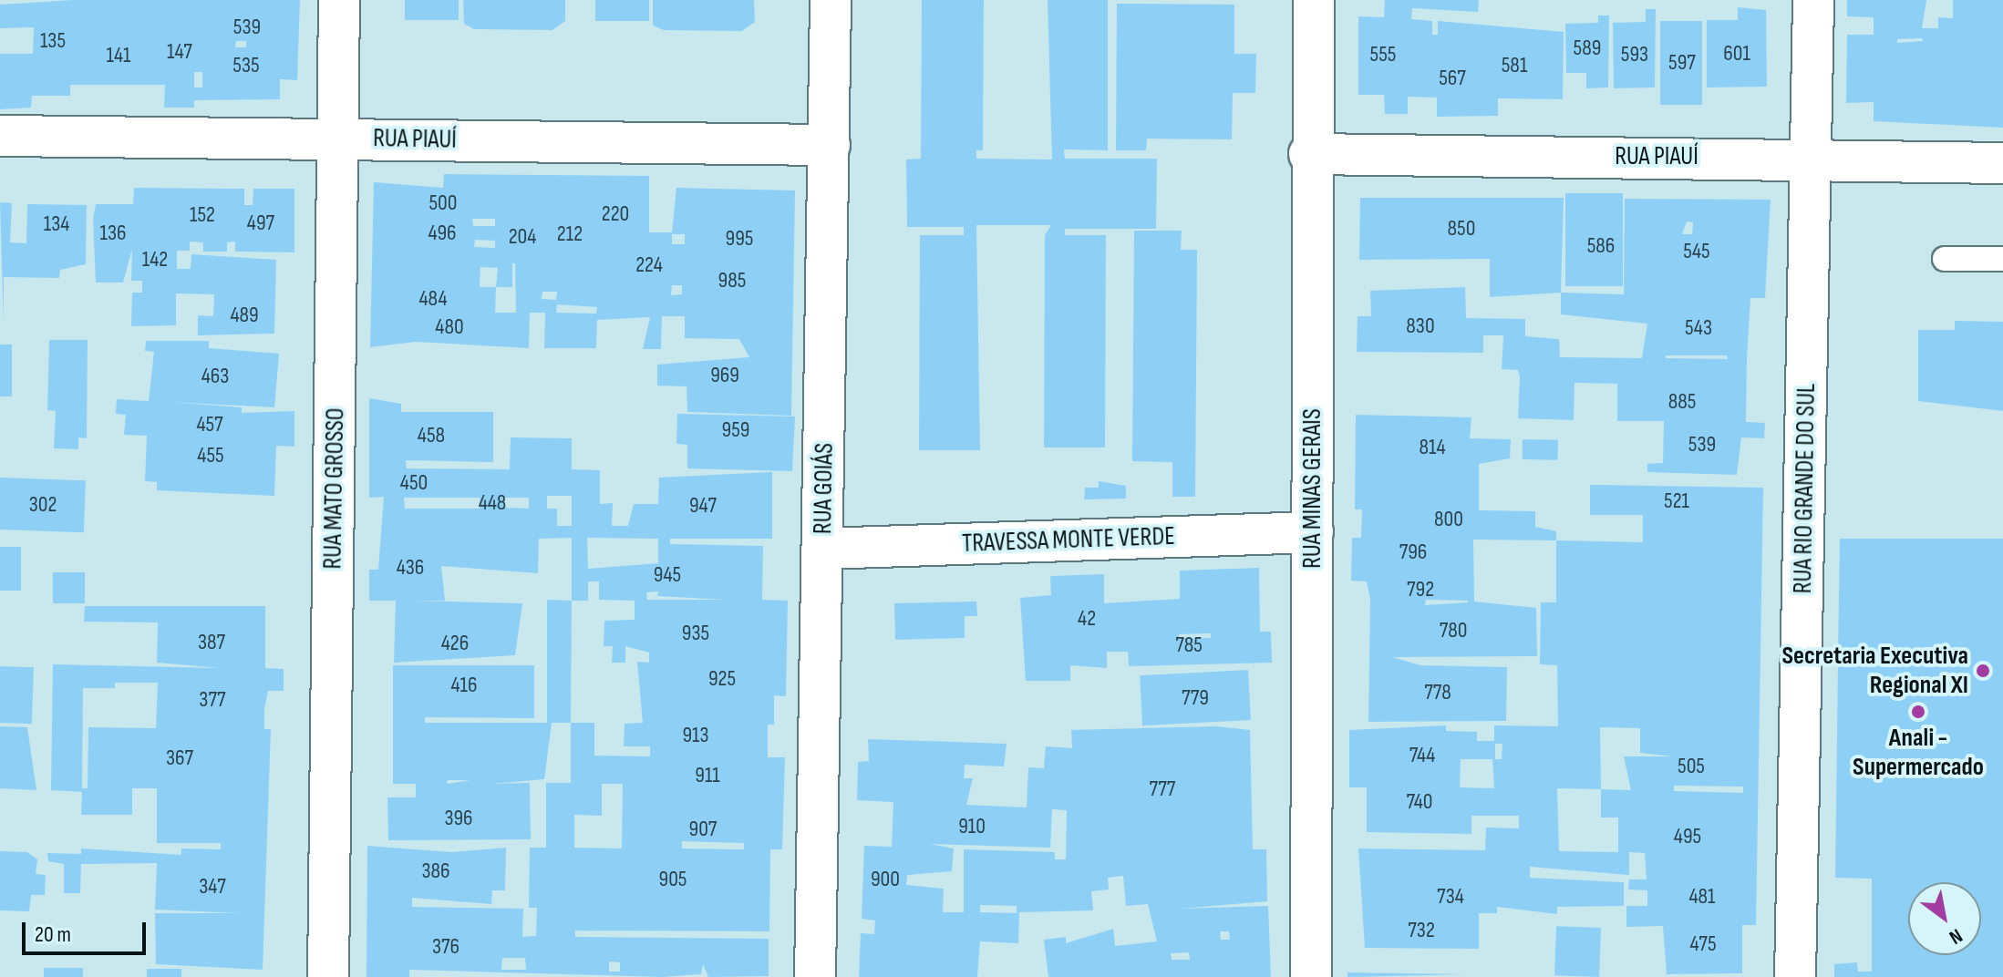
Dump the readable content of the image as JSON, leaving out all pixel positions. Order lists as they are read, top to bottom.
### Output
{
  "streets": {
    "street": [
      "RUA PIAUÍ",
      "RUA MATO GROSSO",
      "RUA GOIÁS",
      "RUA MINAS GERAIS",
      "RUA RIO GRANDE DO SUL",
      "TRAVESSA MONTE VERDE"
    ]
  },
  "crossings": [
    ["RUA PIAUÍ", "RUA MATO GROSSO"],
    ["RUA PIAUÍ", "RUA GOIÁS"],
    ["RUA PIAUÍ", "RUA MINAS GERAIS"],
    ["RUA PIAUÍ", "RUA RIO GRANDE DO SUL"],
    ["RUA GOIÁS", "TRAVESSA MONTE VERDE"],
    ["RUA MINAS GERAIS", "TRAVESSA MONTE VERDE"]
  ],
  "places": ["Secretaria Executiva Regional XI", "Anali - Supermercado"],
  "house_numbers": [
    "539",
    "135",
    "589",
    "147",
    "601",
    "555",
    "593",
    "141",
    "597",
    "535",
    "581",
    "567",
    "500",
    "220",
    "152",
    "497",
    "134",
    "850",
    "136",
    "496",
    "212",
    "204",
    "995",
    "586",
    "545",
    "142",
    "224",
    "985",
    "484",
    "489",
    "830",
    "480",
    "543",
    "969",
    "463",
    "885",
    "457",
    "959",
    "458",
    "539",
    "814",
    "455",
    "450",
    "521",
    "448",
    "302",
    "947",
    "800",
    "796",
    "436",
    "945",
    "792",
    "42",
    "780",
    "935",
    "387",
    "426",
    "785",
    "925",
    "416",
    "778",
    "779",
    "377",
    "913",
    "744",
    "367",
    "505",
    "911",
    "777",
    "740",
    "396",
    "910",
    "907",
    "495",
    "386",
    "905",
    "900",
    "347",
    "734",
    "481",
    "732",
    "475",
    "376"
  ],
  "scale_bar": "20 m",
  "north": "bottom right"
}
